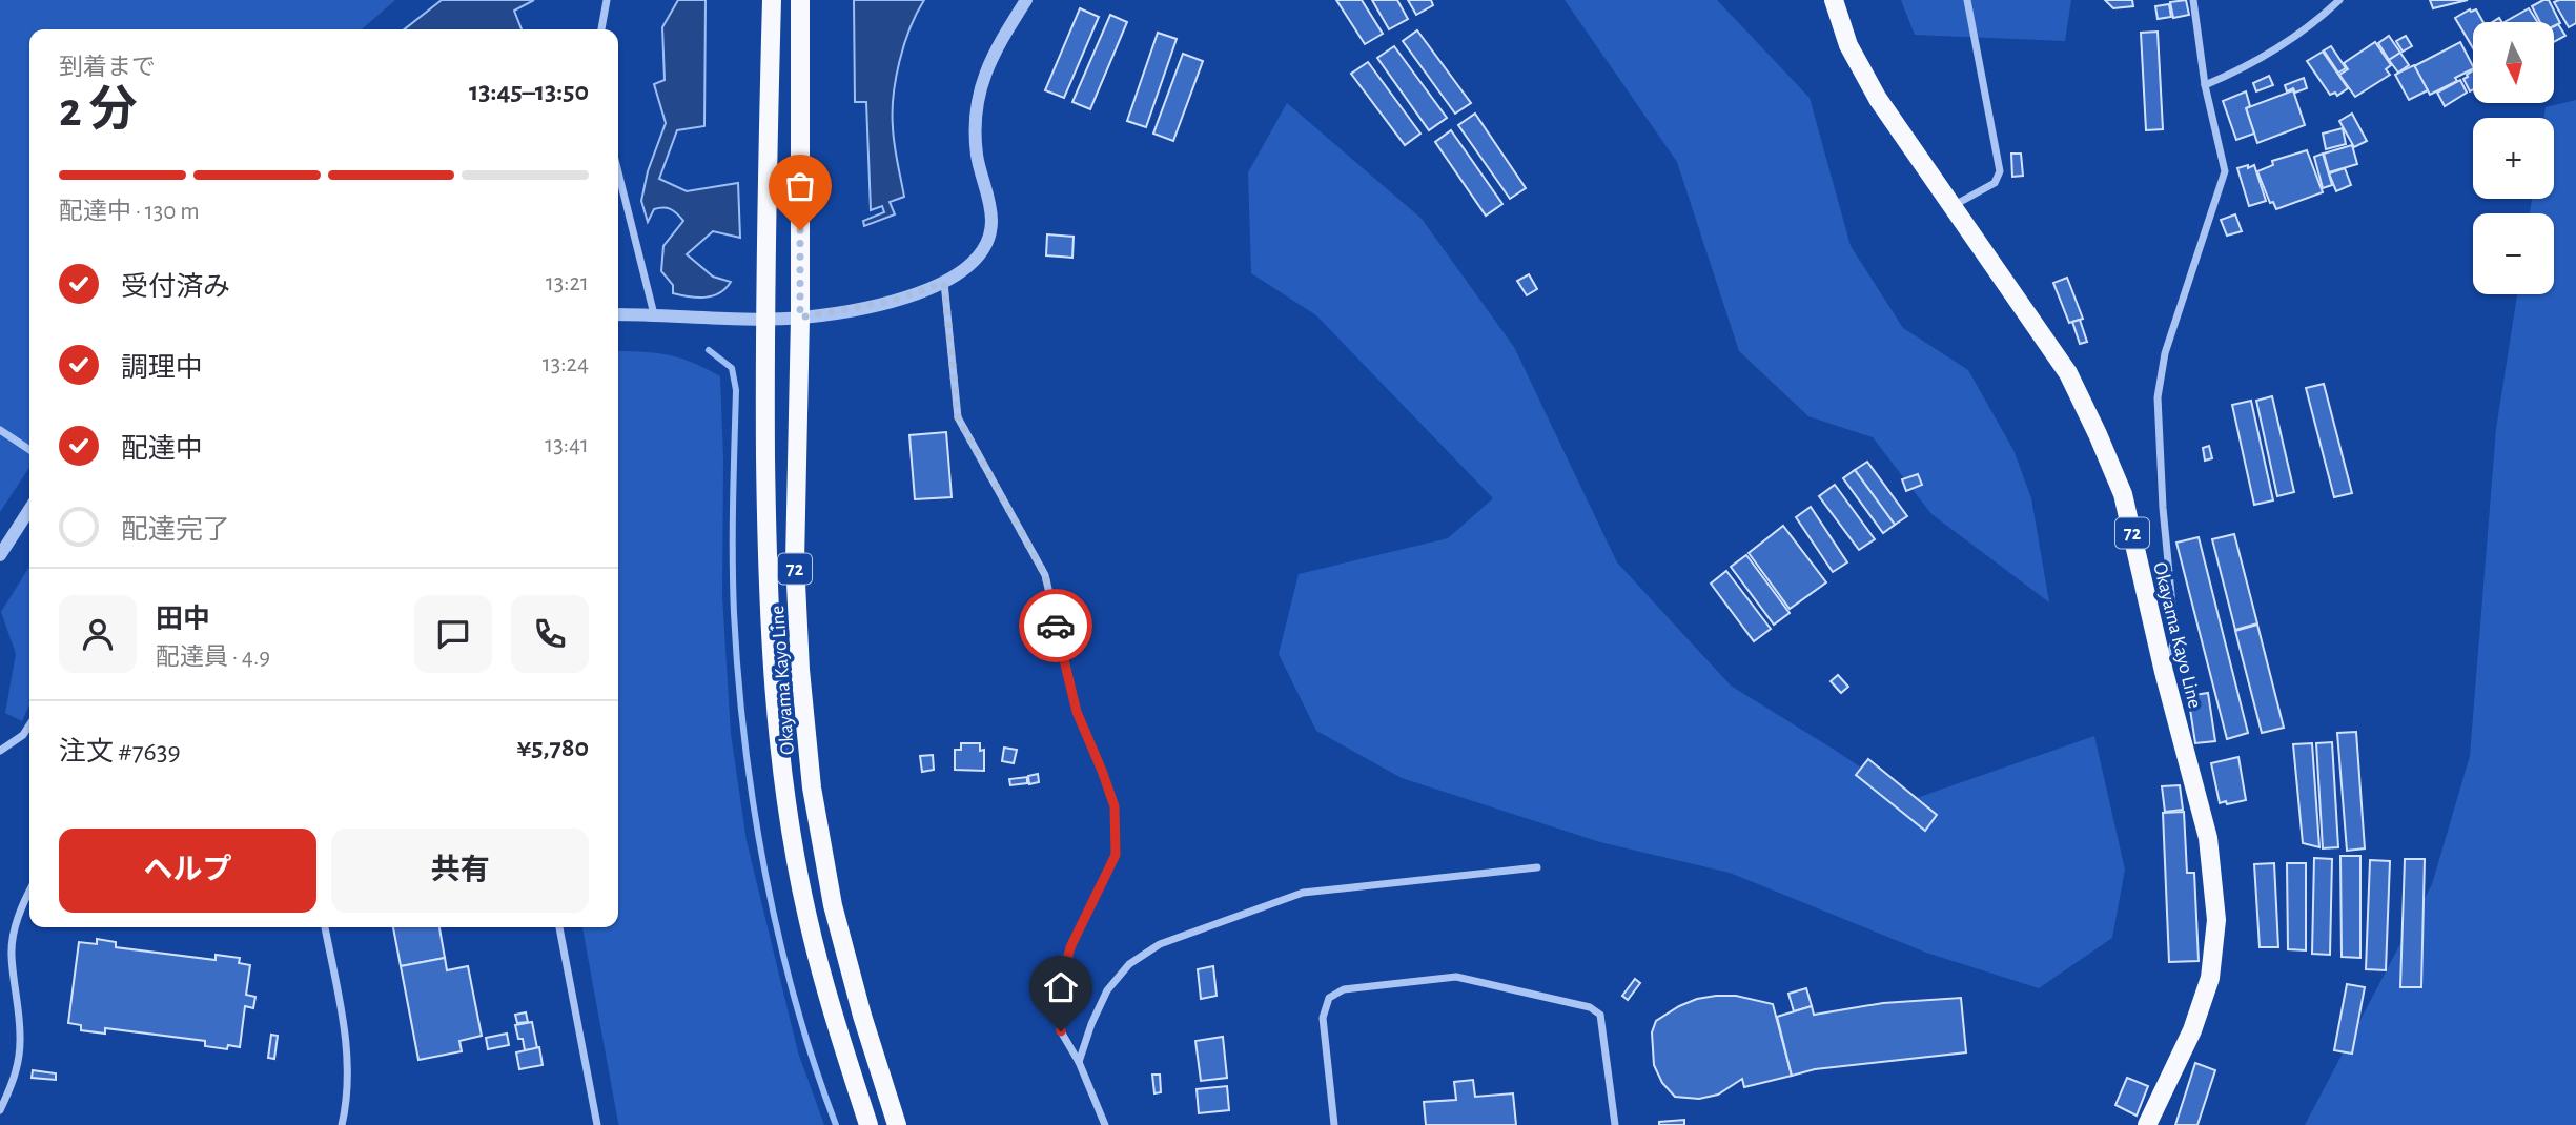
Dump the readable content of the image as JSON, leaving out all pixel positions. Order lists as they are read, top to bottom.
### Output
{
  "streets": {
    "main road": ["72", "Okayama Kayo Line"]
  },
  "north": "bottom",
  "page": {
    "map_buttons": ["+", "−"],
    "heading": ["2 分", "到着まで", "13:45–13:50"],
    "panel": [
      "田中",
      "配達員 · 4.9",
      "注文 #7639",
      "¥5,780"
    ],
    "bar": "配達中 · 130 m",
    "list": [
      ["受付済み", "13:21"],
      ["調理中", "13:24"],
      ["配達中", "13:41"],
      "配達完了"
    ],
    "buttons": ["ヘルプ", "共有"]
  }
}
